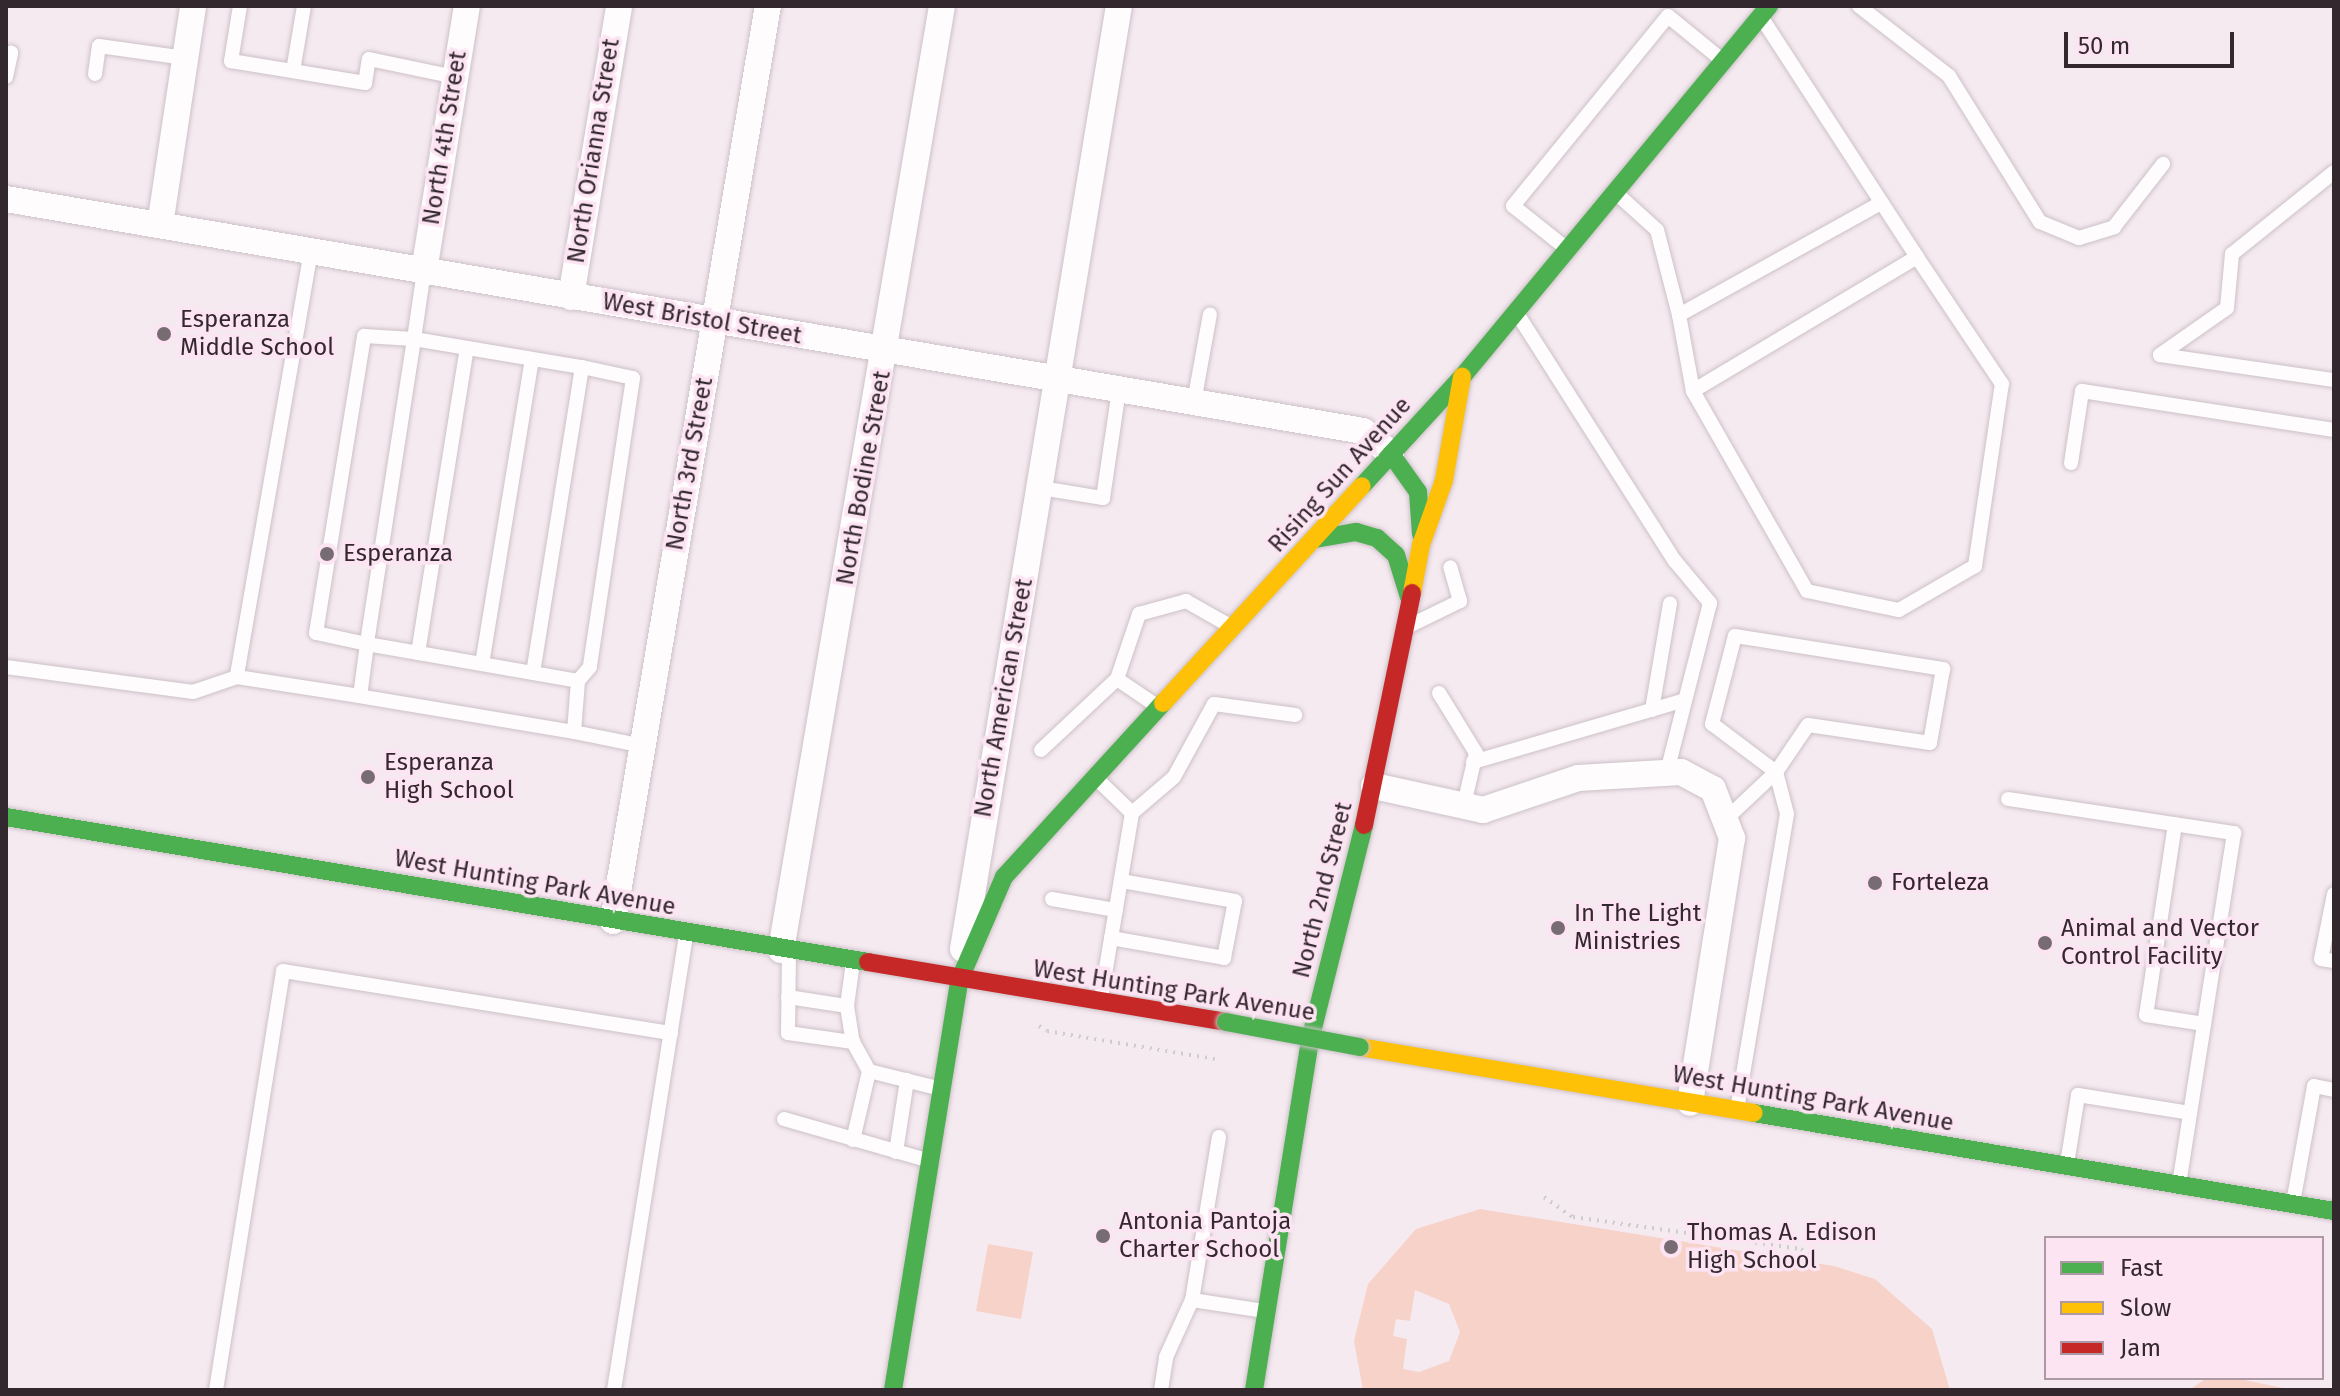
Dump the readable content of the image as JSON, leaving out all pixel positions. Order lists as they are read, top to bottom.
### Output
{
  "streets": {
    "street": [
      "North 4th Street",
      "North Orianna Street",
      "West Bristol Street",
      "North 3rd Street",
      "Rising Sun Avenue",
      "North Bodine Street",
      "North American Street",
      "West Hunting Park Avenue",
      "North 2nd Street"
    ]
  },
  "crossings": [
    ["North 4th Street", "West Bristol Street"],
    ["North Orianna Street", "West Bristol Street"],
    ["West Bristol Street", "North 3rd Street"],
    ["West Bristol Street", "Rising Sun Avenue"],
    ["West Bristol Street", "North Bodine Street"],
    ["West Bristol Street", "North American Street"],
    ["West Bristol Street", "North 2nd Street"],
    ["North 3rd Street", "West Hunting Park Avenue"],
    ["Rising Sun Avenue", "North American Street"],
    ["Rising Sun Avenue", "West Hunting Park Avenue"],
    ["Rising Sun Avenue", "North 2nd Street"],
    ["North Bodine Street", "West Hunting Park Avenue"],
    ["North American Street", "West Hunting Park Avenue"]
  ],
  "places": [
    "Esperanza Middle School",
    "Esperanza",
    "Esperanza High School",
    "Forteleza",
    "In The Light Ministries",
    "Animal and Vector Control Facility",
    "Antonia Pantoja Charter School",
    "Thomas A. Edison High School"
  ],
  "legend": ["Fast", "Slow", "Jam"],
  "scale_bar": "50 m"
}
